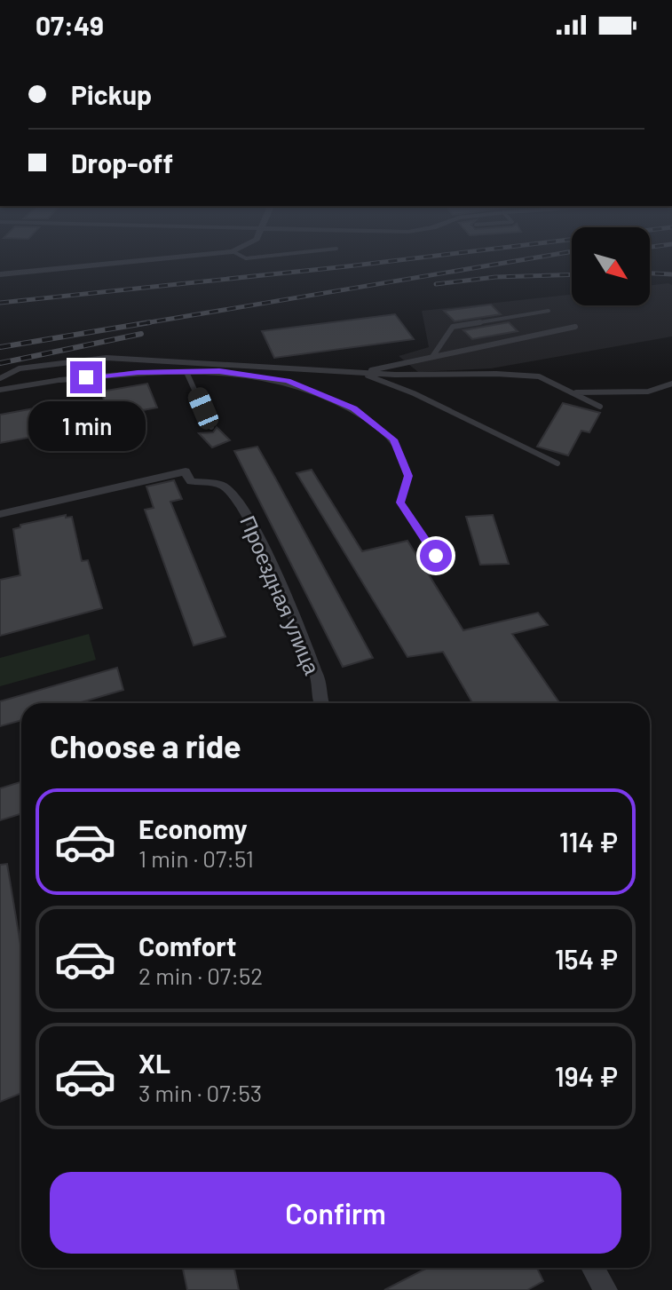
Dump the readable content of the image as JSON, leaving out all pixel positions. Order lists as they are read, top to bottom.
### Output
{
  "streets": {
    "street": ["Проездная улица"]
  },
  "north": "bottom right",
  "page": {
    "status": "07:49",
    "banner": ["Pickup", "Drop-off"],
    "bubble": "1 min",
    "heading": "Choose a ride",
    "list": [
      {
        "name": "Economy",
        "note": "1 min · 07:51",
        "value": "114 ₽"
      },
      {
        "name": "Comfort",
        "note": "2 min · 07:52",
        "value": "154 ₽"
      },
      {
        "name": "XL",
        "note": "3 min · 07:53",
        "value": "194 ₽"
      }
    ],
    "buttons": "Confirm"
  }
}
